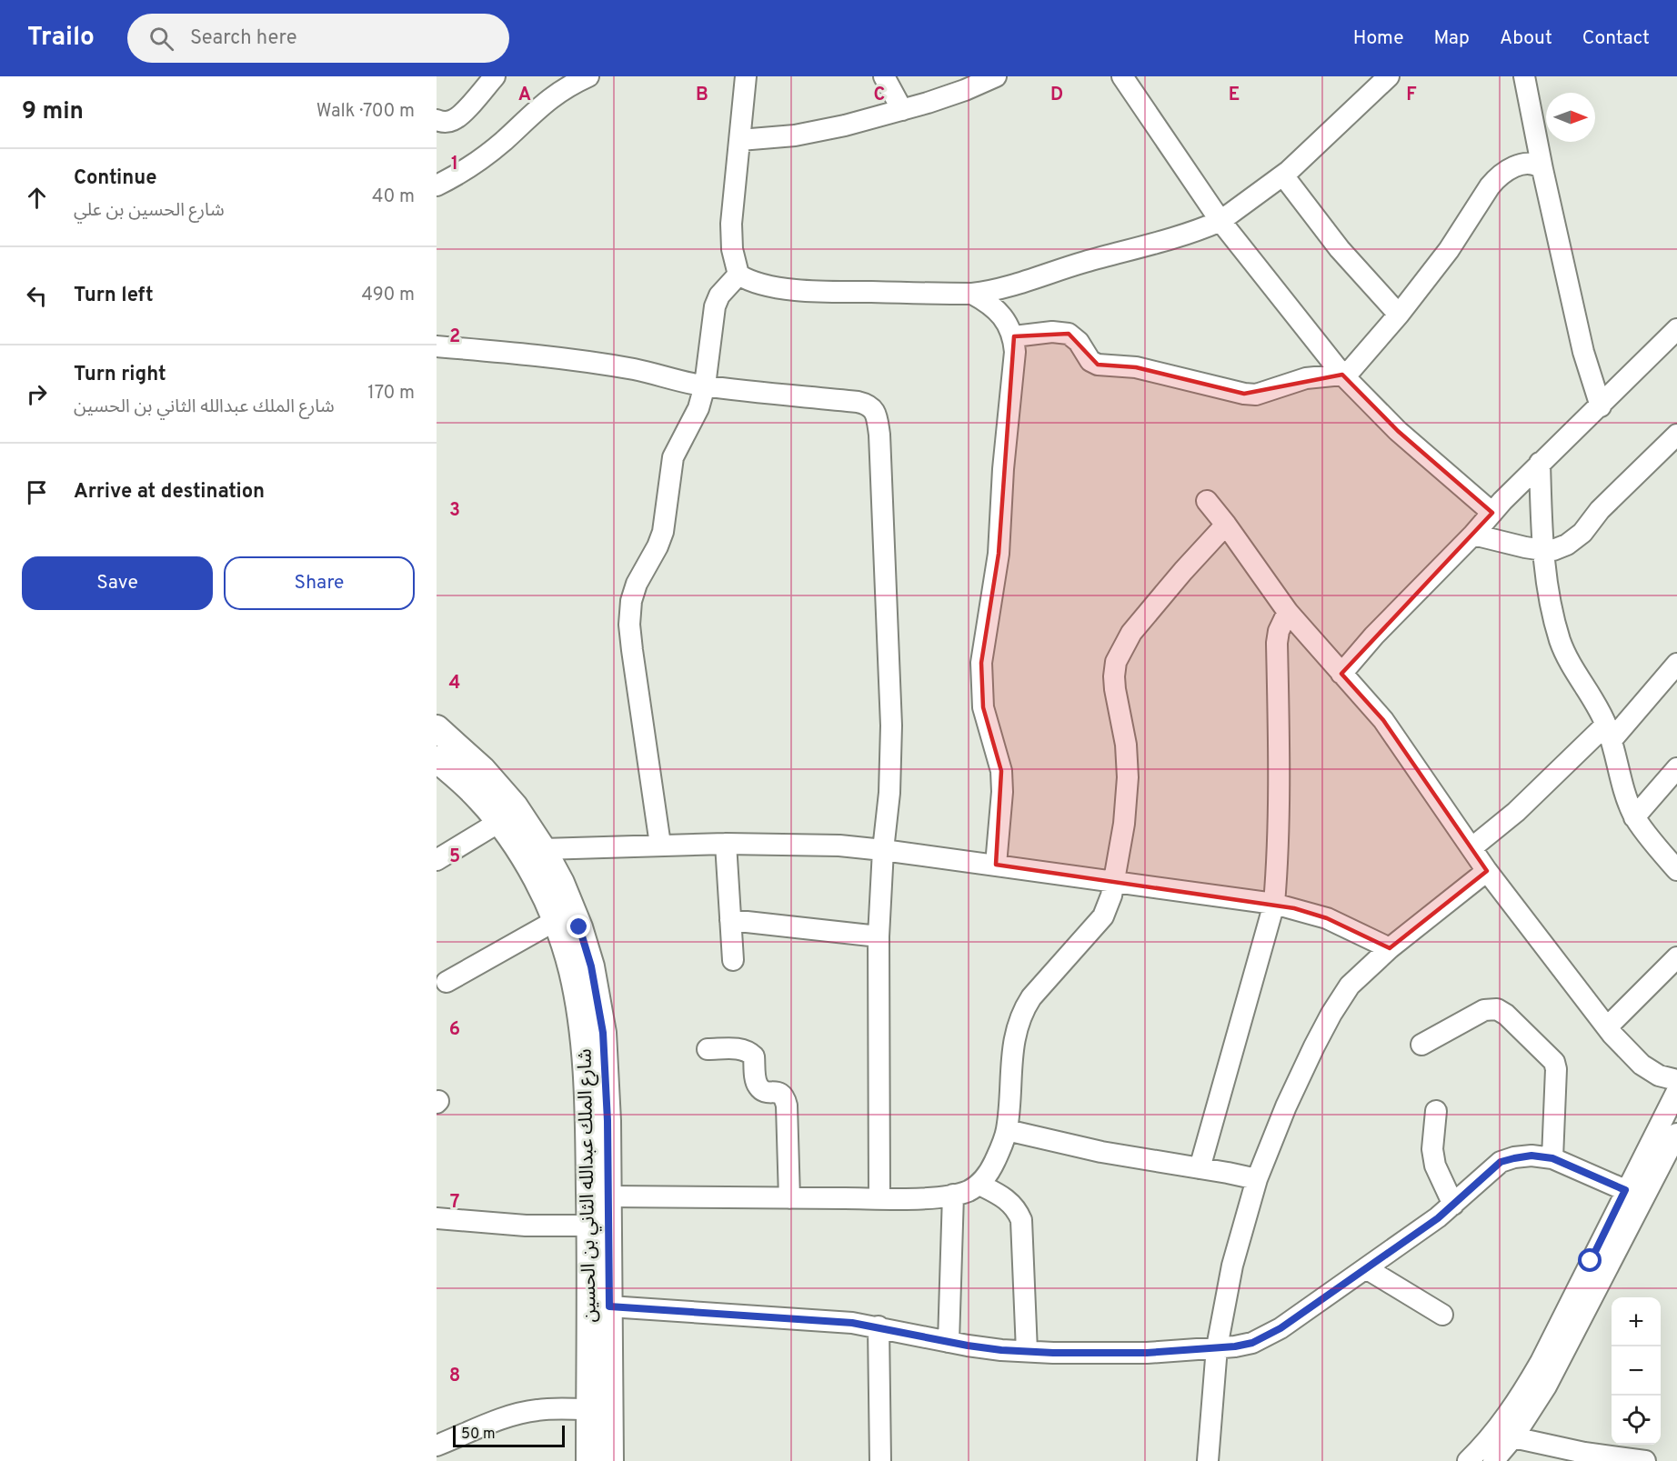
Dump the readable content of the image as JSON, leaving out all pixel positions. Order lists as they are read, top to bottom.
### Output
{
  "streets": {
    "main road": ["شارع الملك عبدالله الثاني بن الحسين"]
  },
  "scale_bar": "50 m",
  "north": "right",
  "page": {
    "header": "Trailo",
    "search": "Search here",
    "nav": [
      "Home",
      "Map",
      "About",
      "Contact"
    ],
    "heading": ["9 min", "Walk · 700 m"],
    "list": [
      ["Continue", "شارع الحسين بن علي", "40 m"],
      ["Turn left", "490 m"],
      ["Turn right", "شارع الملك عبدالله الثاني بن الحسين", "170 m"],
      "Arrive at destination"
    ],
    "buttons": ["Save", "Share"],
    "map_buttons": ["+", "−"],
    "scale": "50 m"
  },
  "grid": {
    "columns": [
      "A",
      "B",
      "C",
      "D",
      "E",
      "F"
    ],
    "rows": [
      "1",
      "2",
      "3",
      "4",
      "5",
      "6",
      "7",
      "8"
    ]
  }
}
